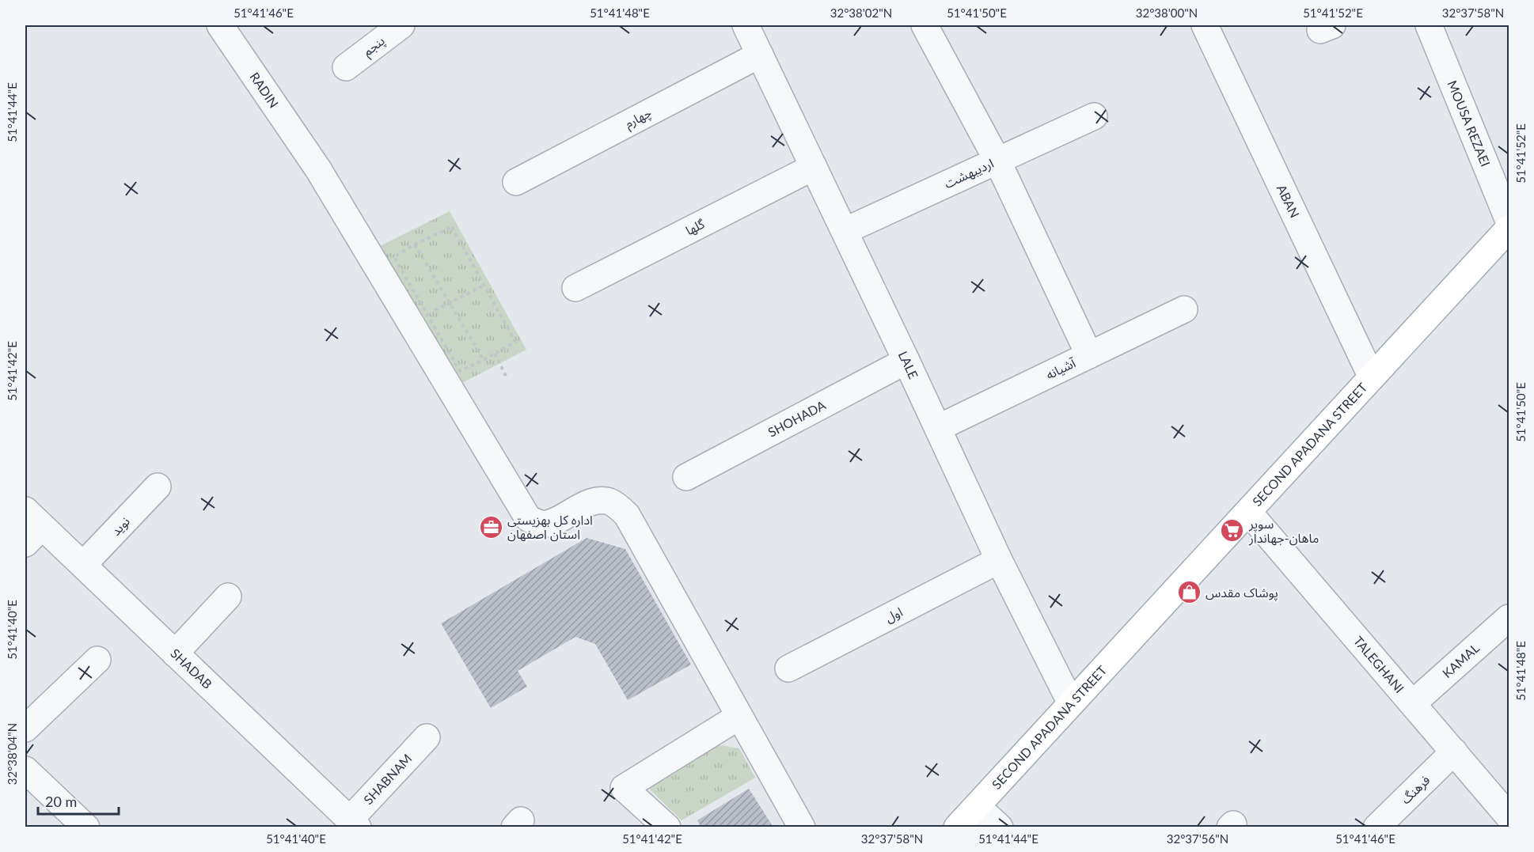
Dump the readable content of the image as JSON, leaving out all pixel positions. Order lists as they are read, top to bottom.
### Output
{
  "streets": {
    "main road": ["SECOND APADANA STREET"],
    "street": [
      "پنجم",
      "RADIN",
      "چهارم",
      "MOUSA REZAEI",
      "اردیبهشت",
      "ABAN",
      "گلها",
      "LALE",
      "آشیانه",
      "SHOHADA",
      "نوید",
      "اول",
      "KAMAL",
      "TALEGHANI",
      "SHADAB",
      "SHABNAM",
      "فرهنگ"
    ]
  },
  "crossings": [
    ["چهارم", "LALE"],
    ["اردیبهشت", "LALE"],
    ["ABAN", "SECOND APADANA STREET"],
    ["گلها", "LALE"],
    ["LALE", "آشیانه"],
    ["LALE", "SHOHADA"],
    ["LALE", "SECOND APADANA STREET"],
    ["LALE", "اول"],
    ["SECOND APADANA STREET", "TALEGHANI"],
    ["نوید", "SHADAB"],
    ["KAMAL", "TALEGHANI"],
    ["TALEGHANI", "فرهنگ"],
    ["SHADAB", "SHABNAM"]
  ],
  "places": {
    "office": ["اداره کل بهزیستی استان اصفهان"],
    "supermarket": ["سوپر ماهان-جهاندار"],
    "shop": ["پوشاک مقدس"]
  },
  "scale_bar": "20 m",
  "coordinates": [
    "51°41'46\"E",
    "51°41'48\"E",
    "32°38'02\"N",
    "51°41'50\"E",
    "32°38'00\"N",
    "51°41'52\"E",
    "32°37'58\"N",
    "51°41'44\"E",
    "51°41'42\"E",
    "51°41'40\"E",
    "32°38'04\"N",
    "32°37'56\"N"
  ]
}
